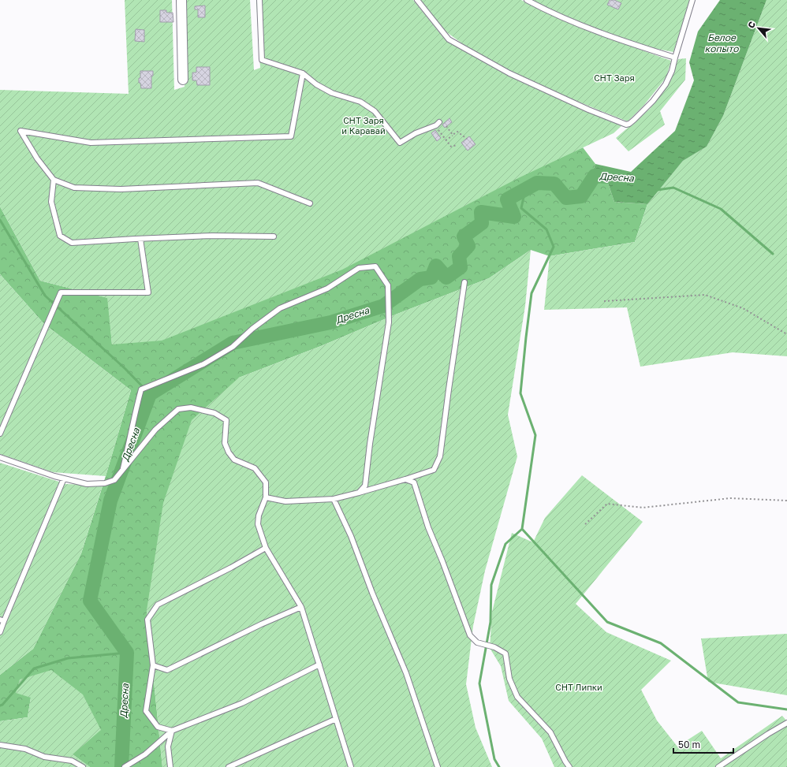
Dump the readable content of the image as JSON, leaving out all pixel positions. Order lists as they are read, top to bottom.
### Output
{
  "water": ["Белое копыто", "Дресна"],
  "parks": ["СНТ Заря", "СНТ Заря и Каравай", "СНТ Липки"],
  "scale_bar": "50 m",
  "north": "top left"
}
